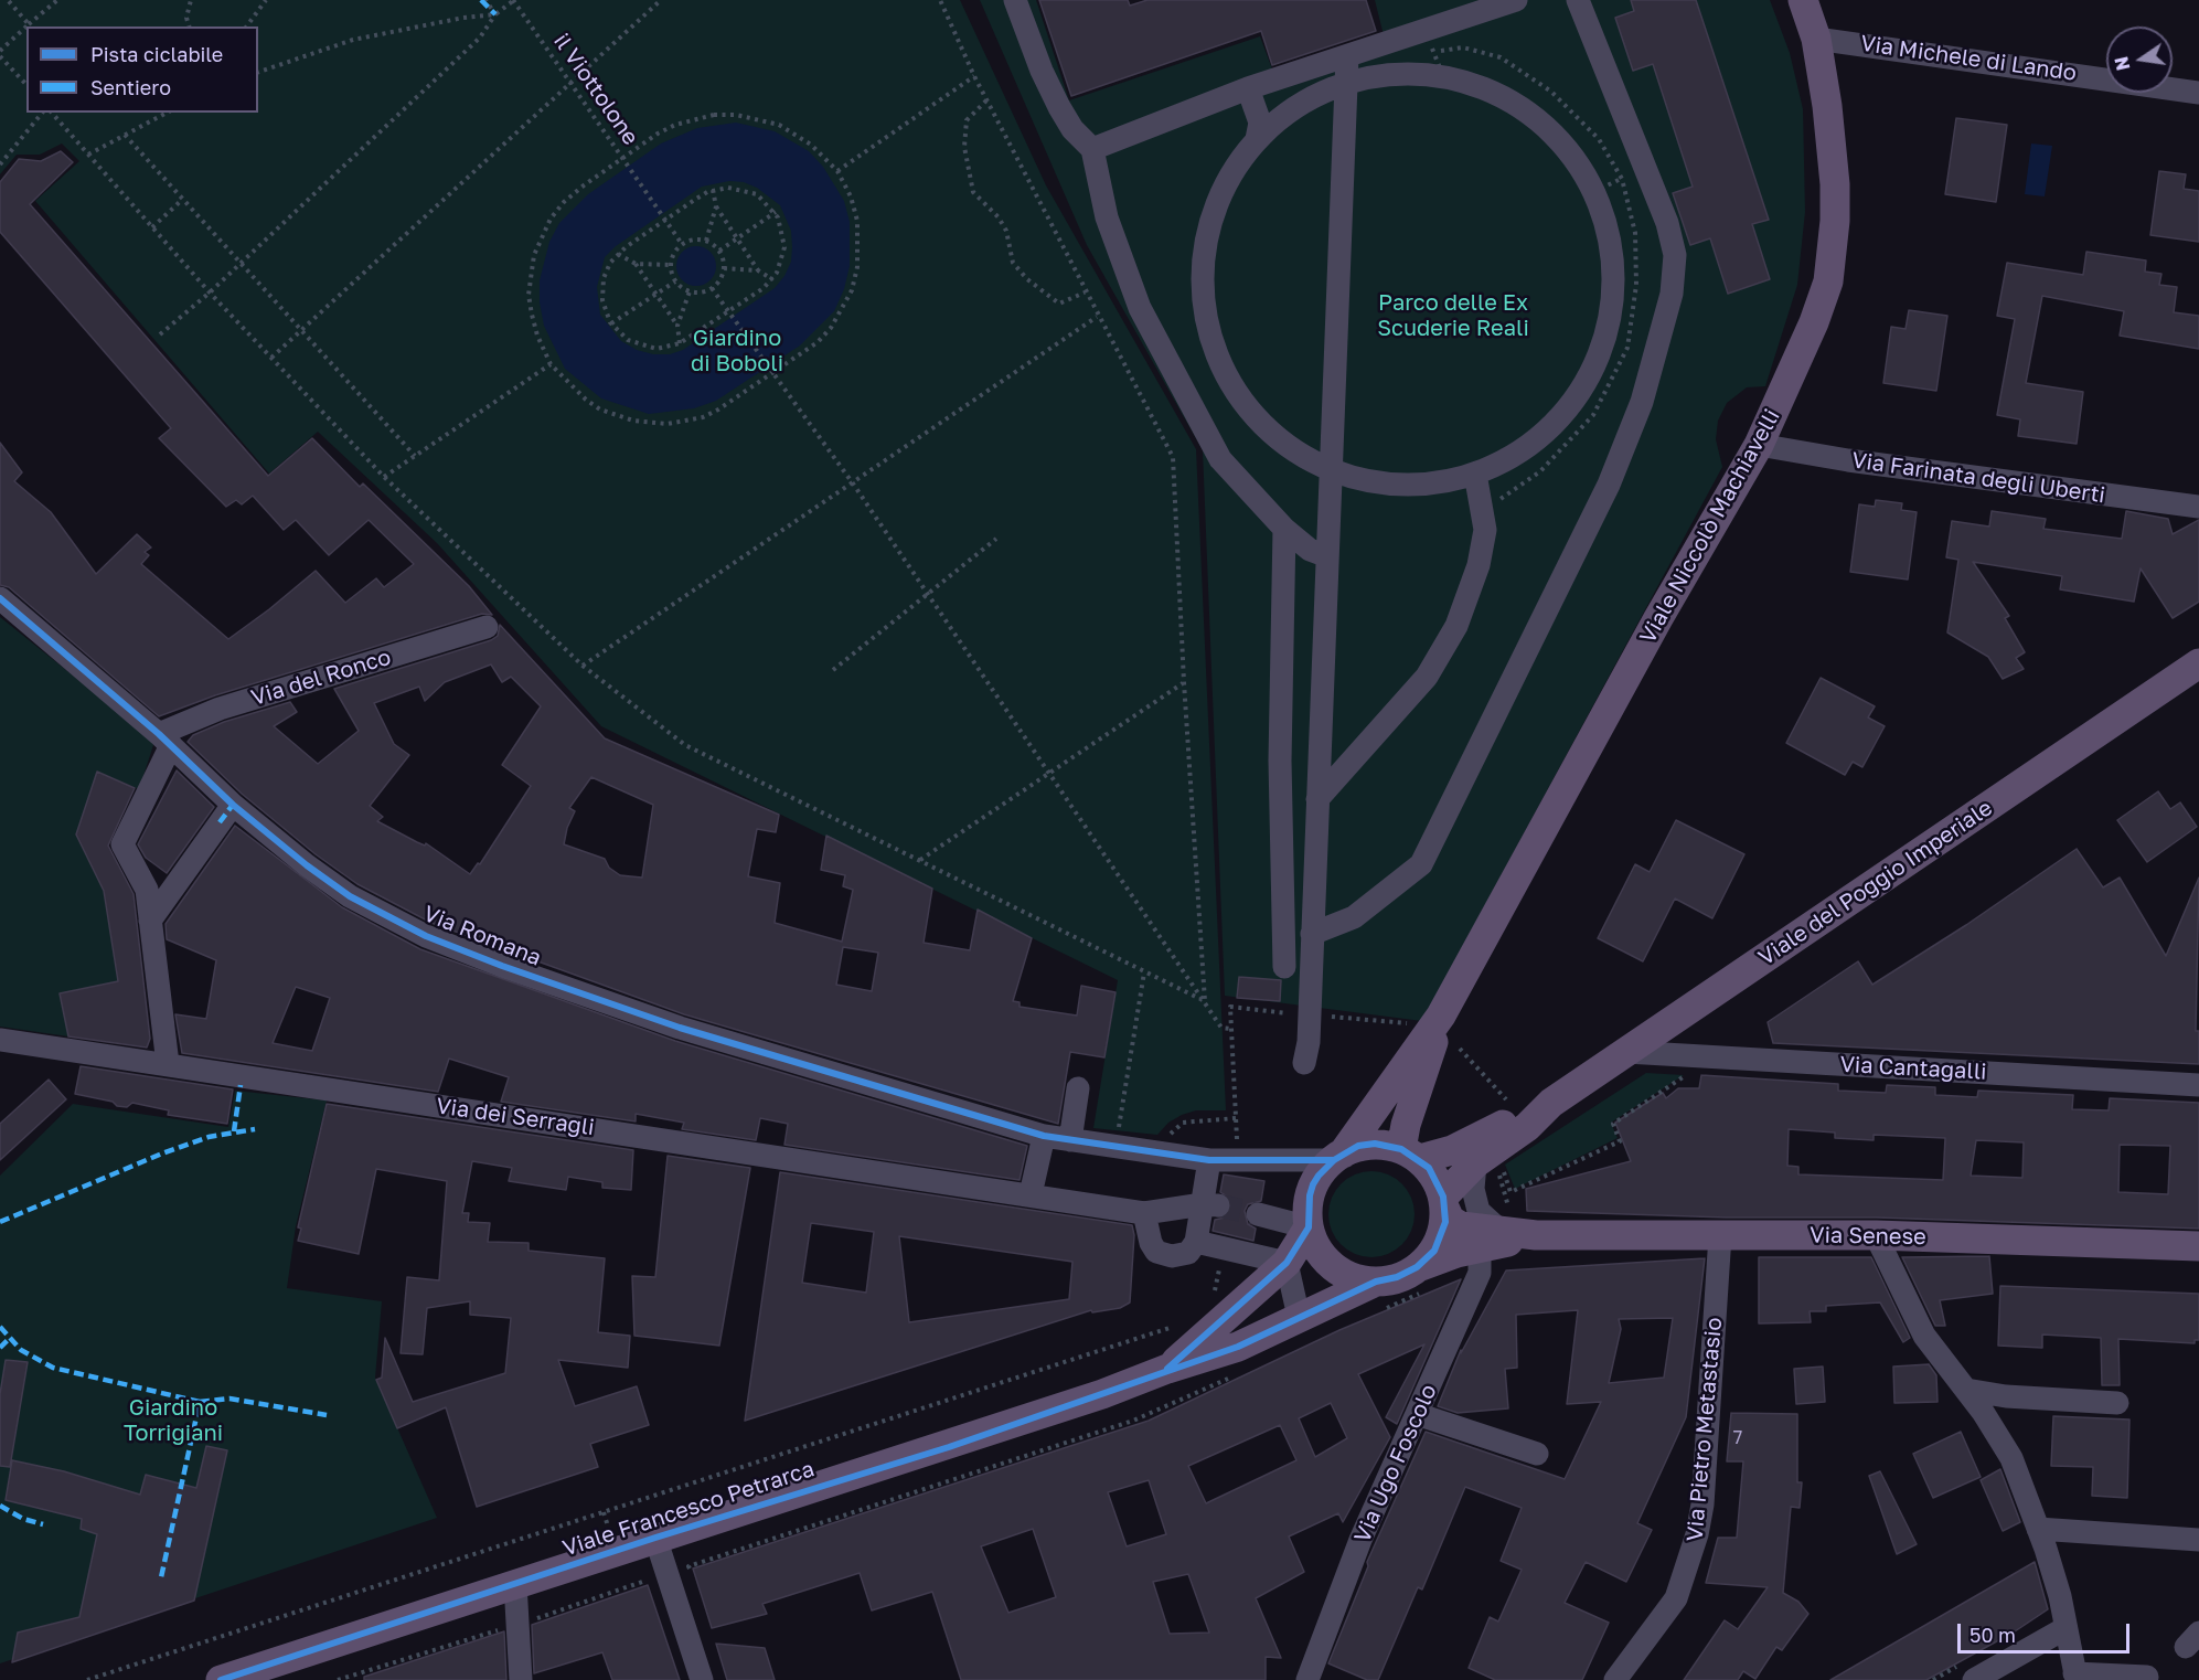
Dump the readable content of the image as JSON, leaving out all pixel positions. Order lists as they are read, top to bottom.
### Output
{
  "streets": {
    "main road": [
      "Viale Niccolò Machiavelli",
      "Viale del Poggio Imperiale",
      "Via Senese",
      "Viale Francesco Petrarca"
    ],
    "street": [
      "Via Michele di Lando",
      "Via Farinata degli Uberti",
      "Via del Ronco",
      "Via Romana",
      "Via Cantagalli",
      "Via dei Serragli",
      "Via Pietro Metastasio",
      "Via Ugo Foscolo"
    ],
    "path": ["il Viottolone"]
  },
  "crossings": [
    ["Via Michele di Lando", "Viale Niccolò Machiavelli"],
    ["Via Farinata degli Uberti", "Viale Niccolò Machiavelli"],
    ["Viale Niccolò Machiavelli", "Viale del Poggio Imperiale"],
    ["Viale Niccolò Machiavelli", "Via Romana"],
    ["Viale Niccolò Machiavelli", "Via Senese"],
    ["Viale Niccolò Machiavelli", "Viale Francesco Petrarca"],
    ["Via del Ronco", "Via Romana"],
    ["Viale del Poggio Imperiale", "Via Romana"],
    ["Viale del Poggio Imperiale", "Via Cantagalli"],
    ["Viale del Poggio Imperiale", "Via Senese"],
    ["Viale del Poggio Imperiale", "Viale Francesco Petrarca"],
    ["Via Romana", "Via Senese"],
    ["Via Romana", "Viale Francesco Petrarca"],
    ["Via Senese", "Via Pietro Metastasio"],
    ["Via Senese", "Via Ugo Foscolo"],
    ["Via Senese", "Viale Francesco Petrarca"]
  ],
  "parks": ["Parco delle Ex Scuderie Reali", "Giardino di Boboli", "Giardino Torrigiani"],
  "house_numbers": ["7"],
  "legend": ["Pista ciclabile", "Sentiero"],
  "scale_bar": "50 m",
  "north": "left"
}
